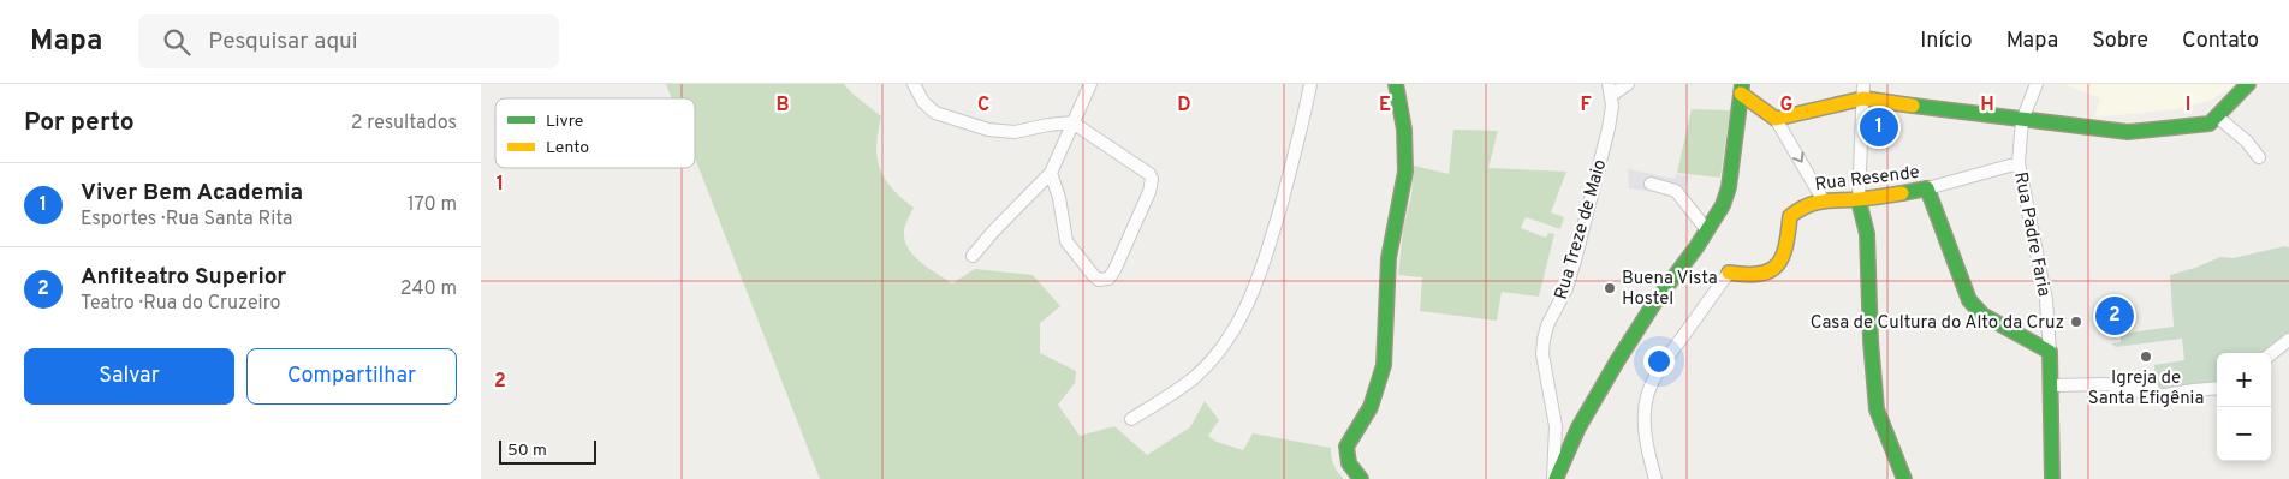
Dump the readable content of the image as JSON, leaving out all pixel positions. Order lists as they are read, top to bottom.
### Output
{
  "streets": {
    "street": ["Rua Resende", "Rua Treze de Maio", "Rua Padre Faria"]
  },
  "crossings": [
    ["Rua Resende", "Rua Padre Faria"]
  ],
  "places": ["Buena Vista Hostel", "Casa de Cultura do Alto da Cruz", "Igreja de Santa Efigênia"],
  "legend": ["Livre", "Lento"],
  "scale_bar": "50 m",
  "page": {
    "header": "Mapa",
    "search": "Pesquisar aqui",
    "nav": [
      "Início",
      "Mapa",
      "Sobre",
      "Contato"
    ],
    "heading": ["Por perto", "2 resultados"],
    "pins": ["1", "2"],
    "list": [
      {
        "mark": "1",
        "name": "Viver Bem Academia",
        "note": "Esportes · Rua Santa Rita",
        "value": "170 m"
      },
      {
        "mark": "2",
        "name": "Anfiteatro Superior",
        "note": "Teatro · Rua do Cruzeiro",
        "value": "240 m"
      }
    ],
    "buttons": ["Salvar", "Compartilhar"],
    "map_buttons": ["+", "−"],
    "scale": "50 m"
  },
  "grid": {
    "columns": [
      "B",
      "C",
      "D",
      "E",
      "F",
      "G",
      "H",
      "I"
    ],
    "rows": ["1", "2"]
  }
}
